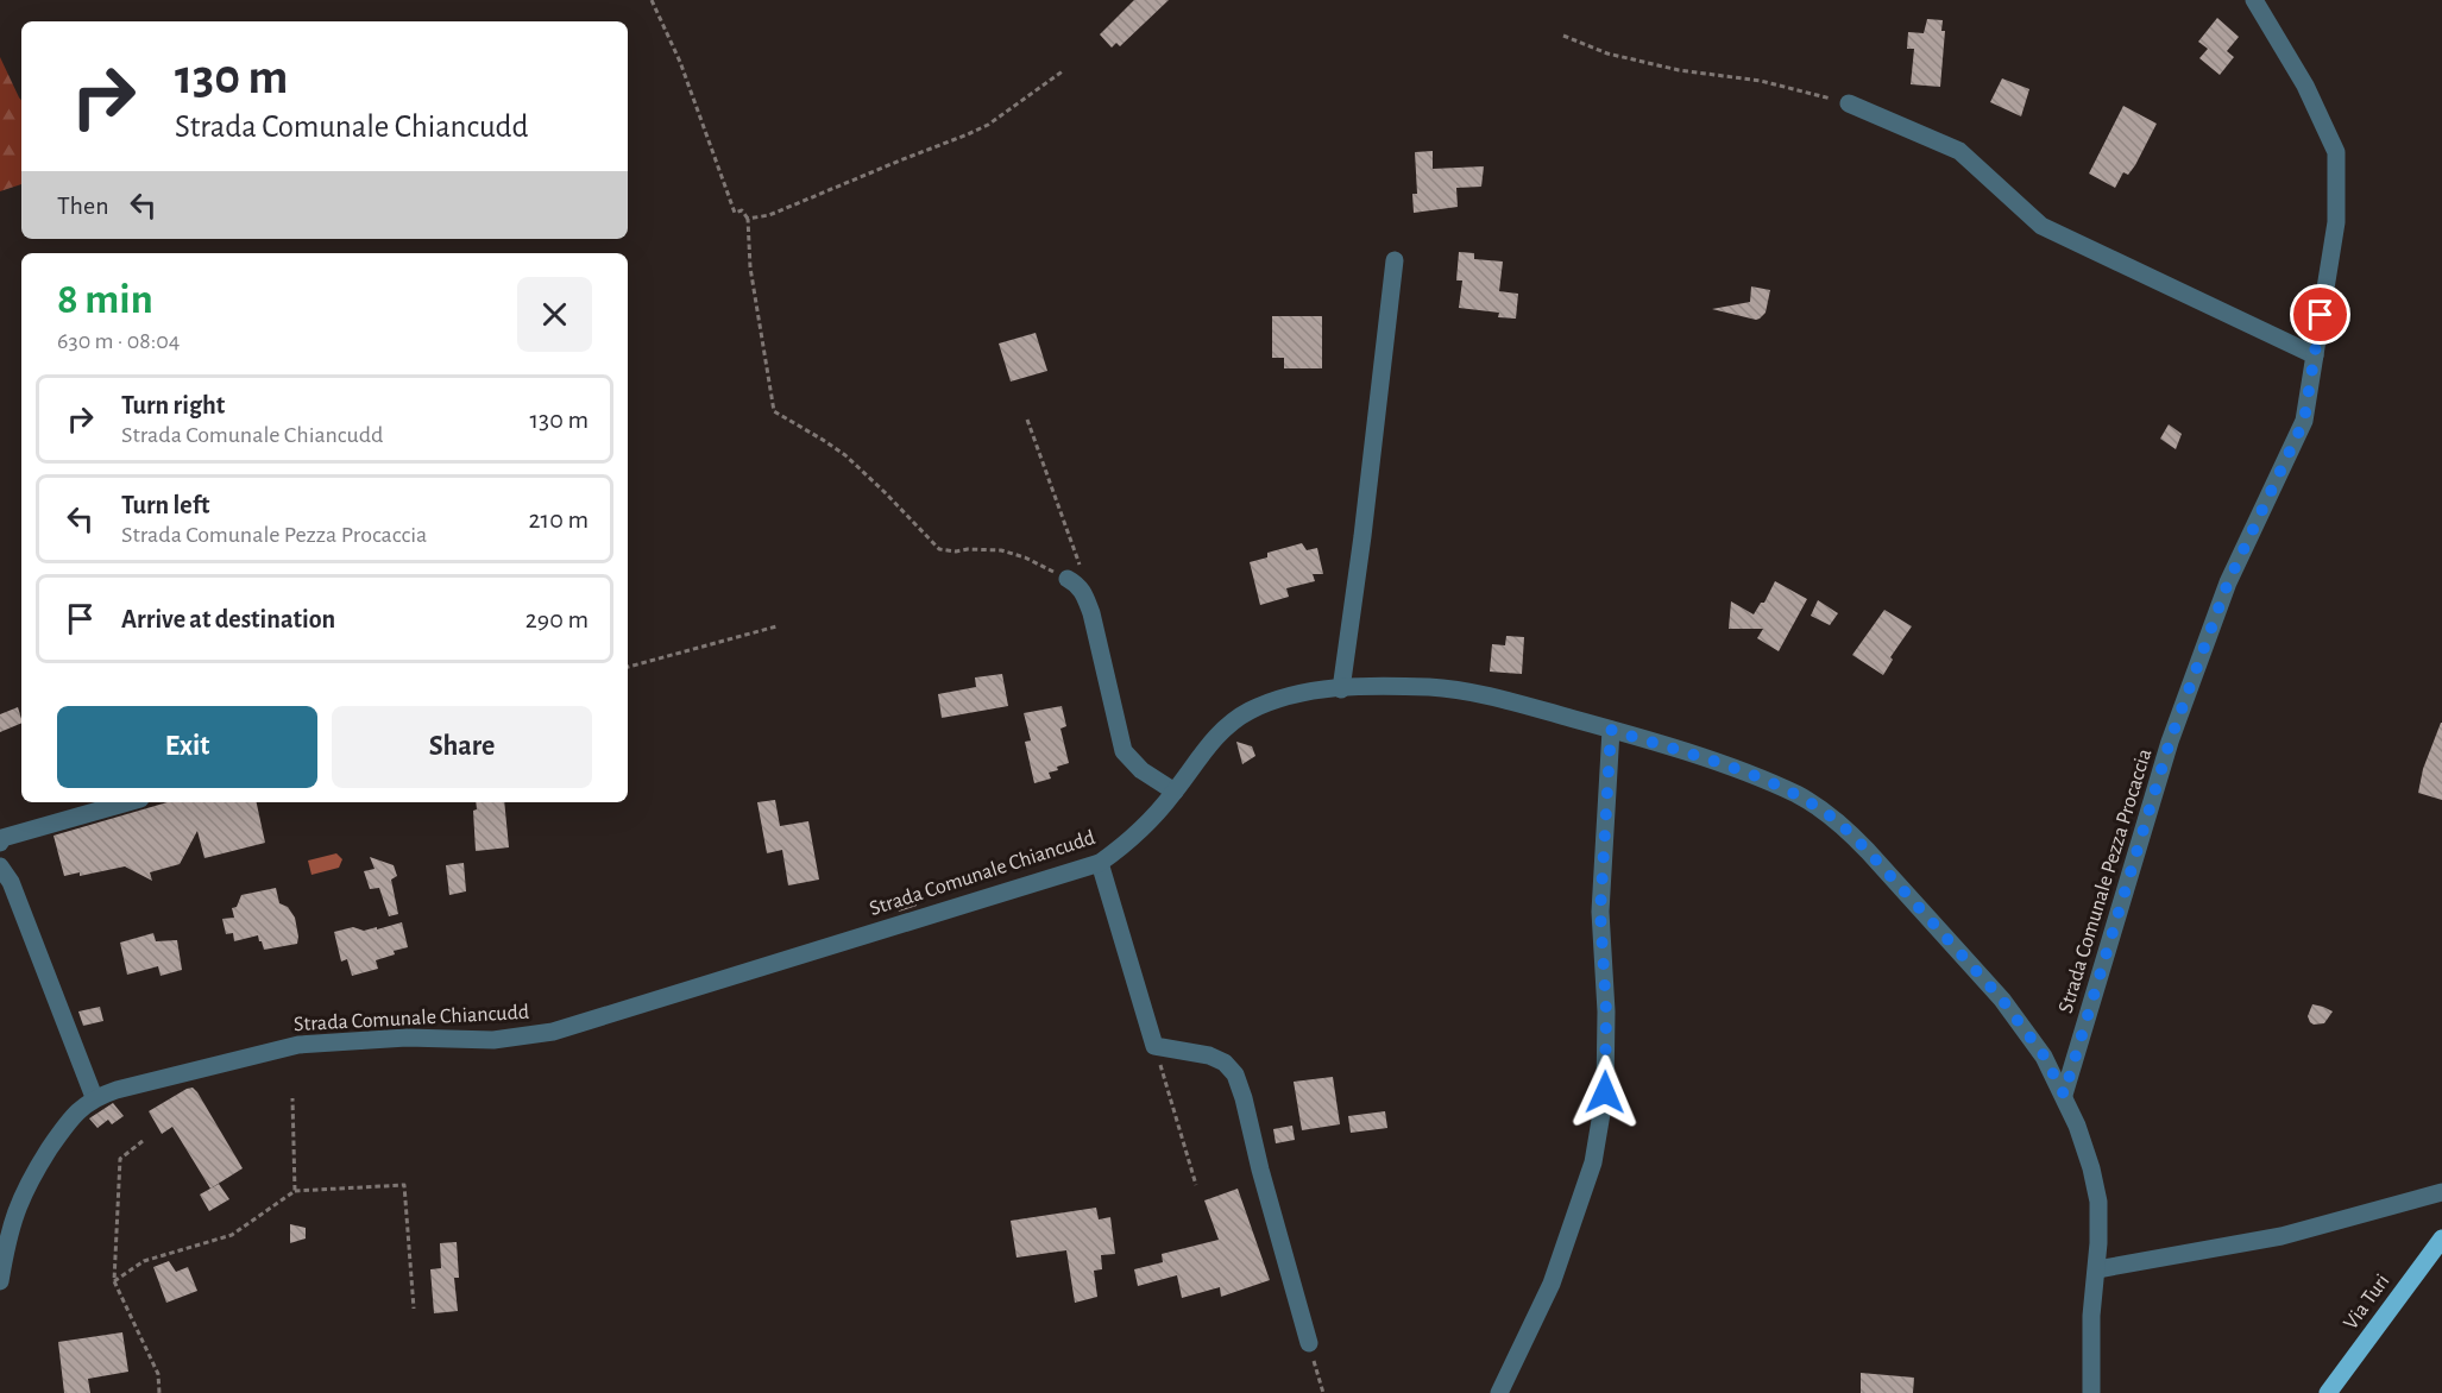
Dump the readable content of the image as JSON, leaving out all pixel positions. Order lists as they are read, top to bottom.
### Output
{
  "streets": {
    "main road": ["Via Turi"],
    "street": ["Strada Comunale Chiancudd", "Strada Comunale Pezza Procaccia"]
  },
  "crossings": [
    ["Strada Comunale Chiancudd", "Strada Comunale Pezza Procaccia"]
  ],
  "page": {
    "turn": ["130 m", "Strada Comunale Chiancudd"],
    "then": "Then",
    "heading": ["8 min", "630 m · 08:04"],
    "list": [
      {
        "name": "Turn right",
        "note": "Strada Comunale Chiancudd",
        "value": "130 m"
      },
      {
        "name": "Turn left",
        "note": "Strada Comunale Pezza Procaccia",
        "value": "210 m"
      },
      {
        "name": "Arrive at destination",
        "value": "290 m"
      }
    ],
    "buttons": ["Exit", "Share"]
  }
}
